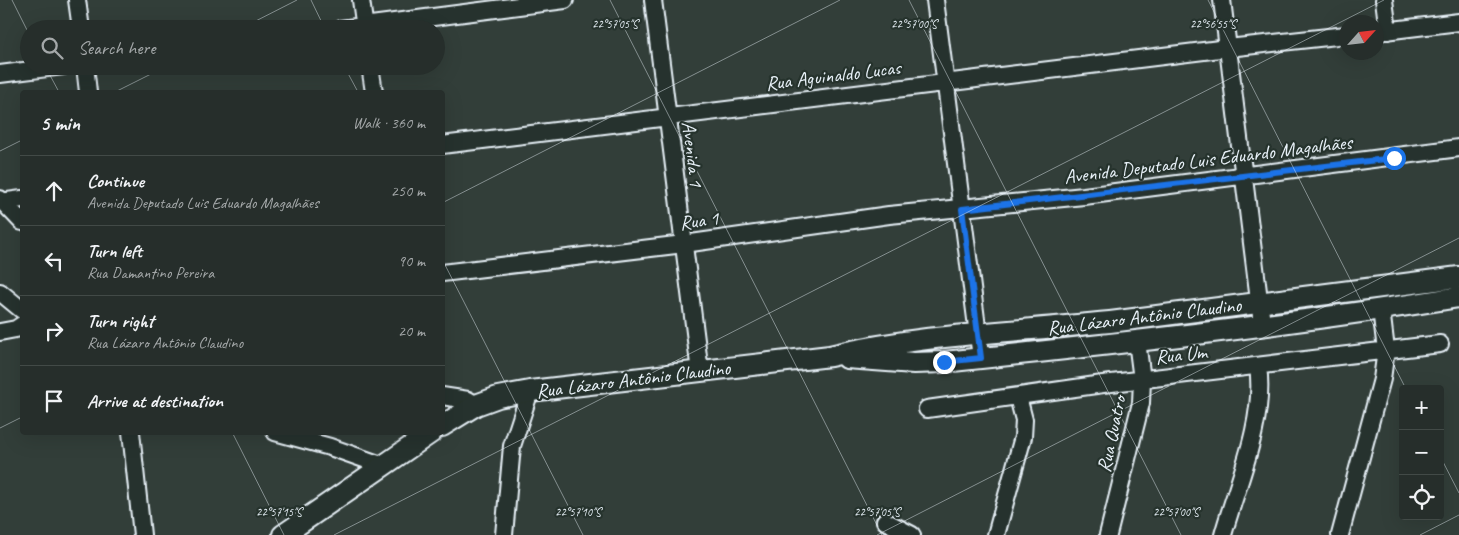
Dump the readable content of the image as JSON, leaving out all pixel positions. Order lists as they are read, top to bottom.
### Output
{
  "streets": {
    "main road": ["Rua Lázaro Antônio Claudino"],
    "street": [
      "Rua Aguinaldo Lucas",
      "Avenida 1",
      "Avenida Deputado Luis Eduardo Magalhães",
      "Rua 1",
      "Rua Um",
      "Rua Quatro"
    ]
  },
  "crossings": [
    ["Rua Aguinaldo Lucas", "Avenida 1"],
    ["Avenida 1", "Rua 1"],
    ["Avenida 1", "Rua Lázaro Antônio Claudino"],
    ["Avenida Deputado Luis Eduardo Magalhães", "Rua 1"],
    ["Rua Lázaro Antônio Claudino", "Rua Quatro"],
    ["Rua Um", "Rua Quatro"]
  ],
  "north": "top right",
  "page": {
    "search": "Search here",
    "heading": ["5 min", "Walk · 360 m"],
    "list": [
      ["Continue", "Avenida Deputado Luis Eduardo Magalhães", "250 m"],
      ["Turn left", "Rua Damantino Pereira", "90 m"],
      ["Turn right", "Rua Lázaro Antônio Claudino", "20 m"],
      "Arrive at destination"
    ],
    "map_buttons": ["+", "−"]
  },
  "coordinates": [
    "22°57'05\"S",
    "22°57'00\"S",
    "22°56'55\"S",
    "22°57'15\"S",
    "22°57'10\"S"
  ]
}
